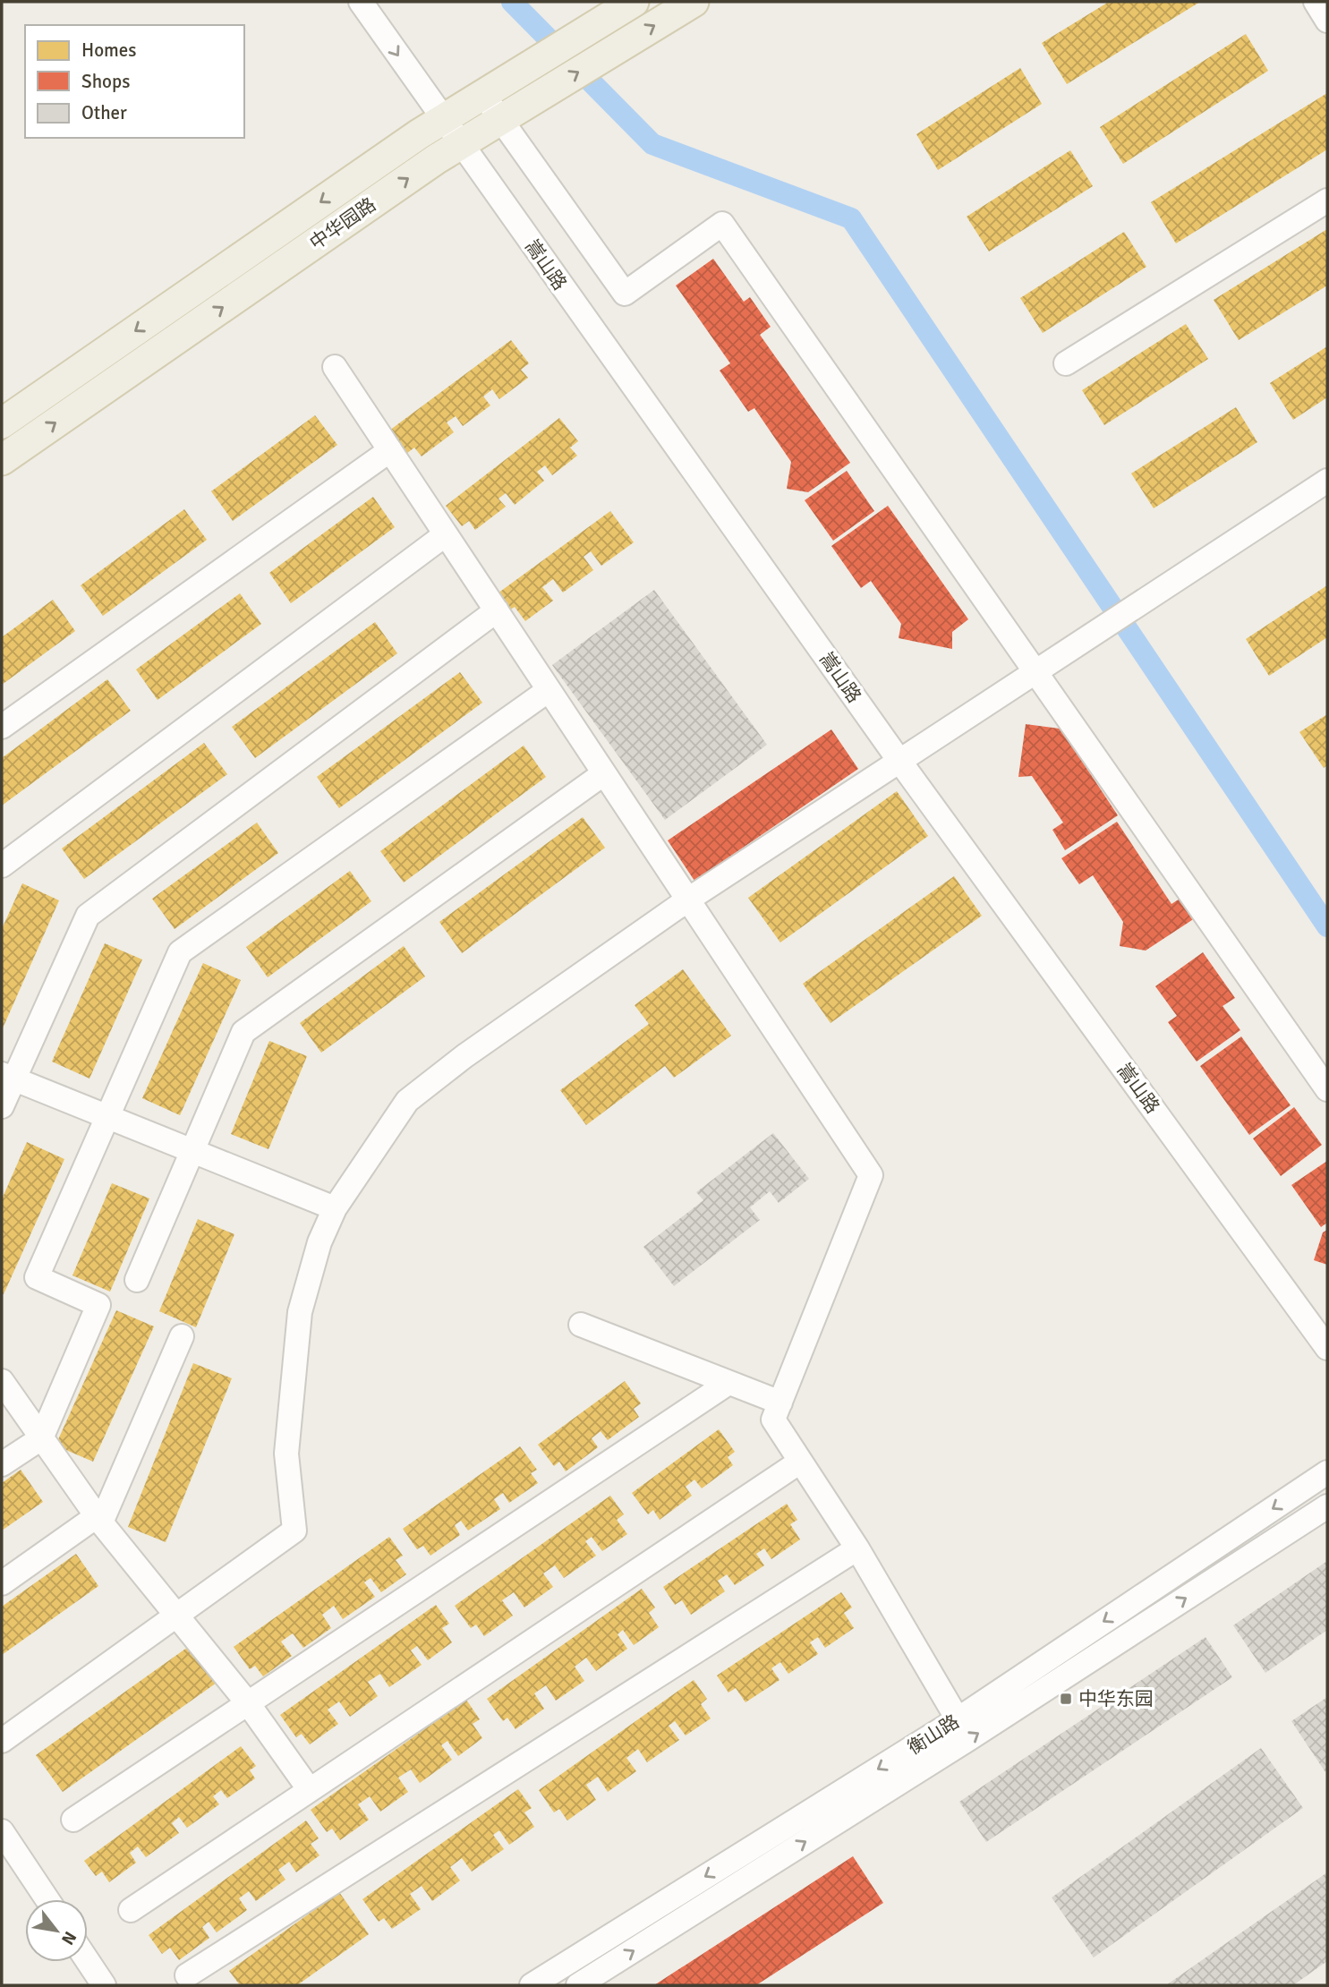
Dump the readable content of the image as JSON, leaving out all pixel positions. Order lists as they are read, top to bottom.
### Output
{
  "streets": {
    "main road": ["中华园路"],
    "street": ["嵩山路", "衡山路"]
  },
  "crossings": [
    ["中华园路", "嵩山路"]
  ],
  "places": {
    "transit": ["中华东园"]
  },
  "legend": ["Homes", "Shops", "Other"],
  "north": "bottom right"
}
